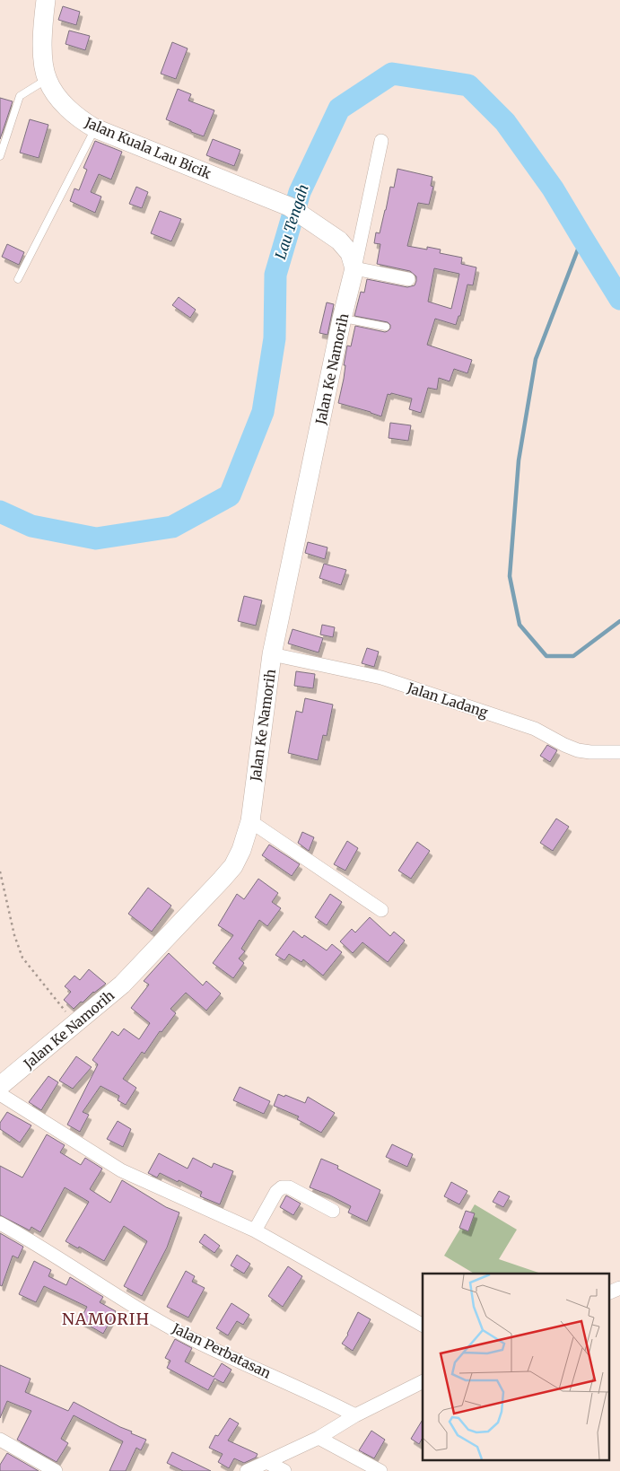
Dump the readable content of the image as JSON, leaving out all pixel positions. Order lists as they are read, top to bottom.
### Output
{
  "streets": {
    "street": [
      "Jalan Kuala Lau Bicik",
      "Jalan Ke Namorih",
      "Jalan Ladang",
      "Jalan Perbatasan"
    ]
  },
  "crossings": [
    ["Jalan Kuala Lau Bicik", "Jalan Ke Namorih"],
    ["Jalan Ke Namorih", "Jalan Ladang"]
  ],
  "districts": ["NAMORIH"],
  "water": ["Lau Tengah"]
}
